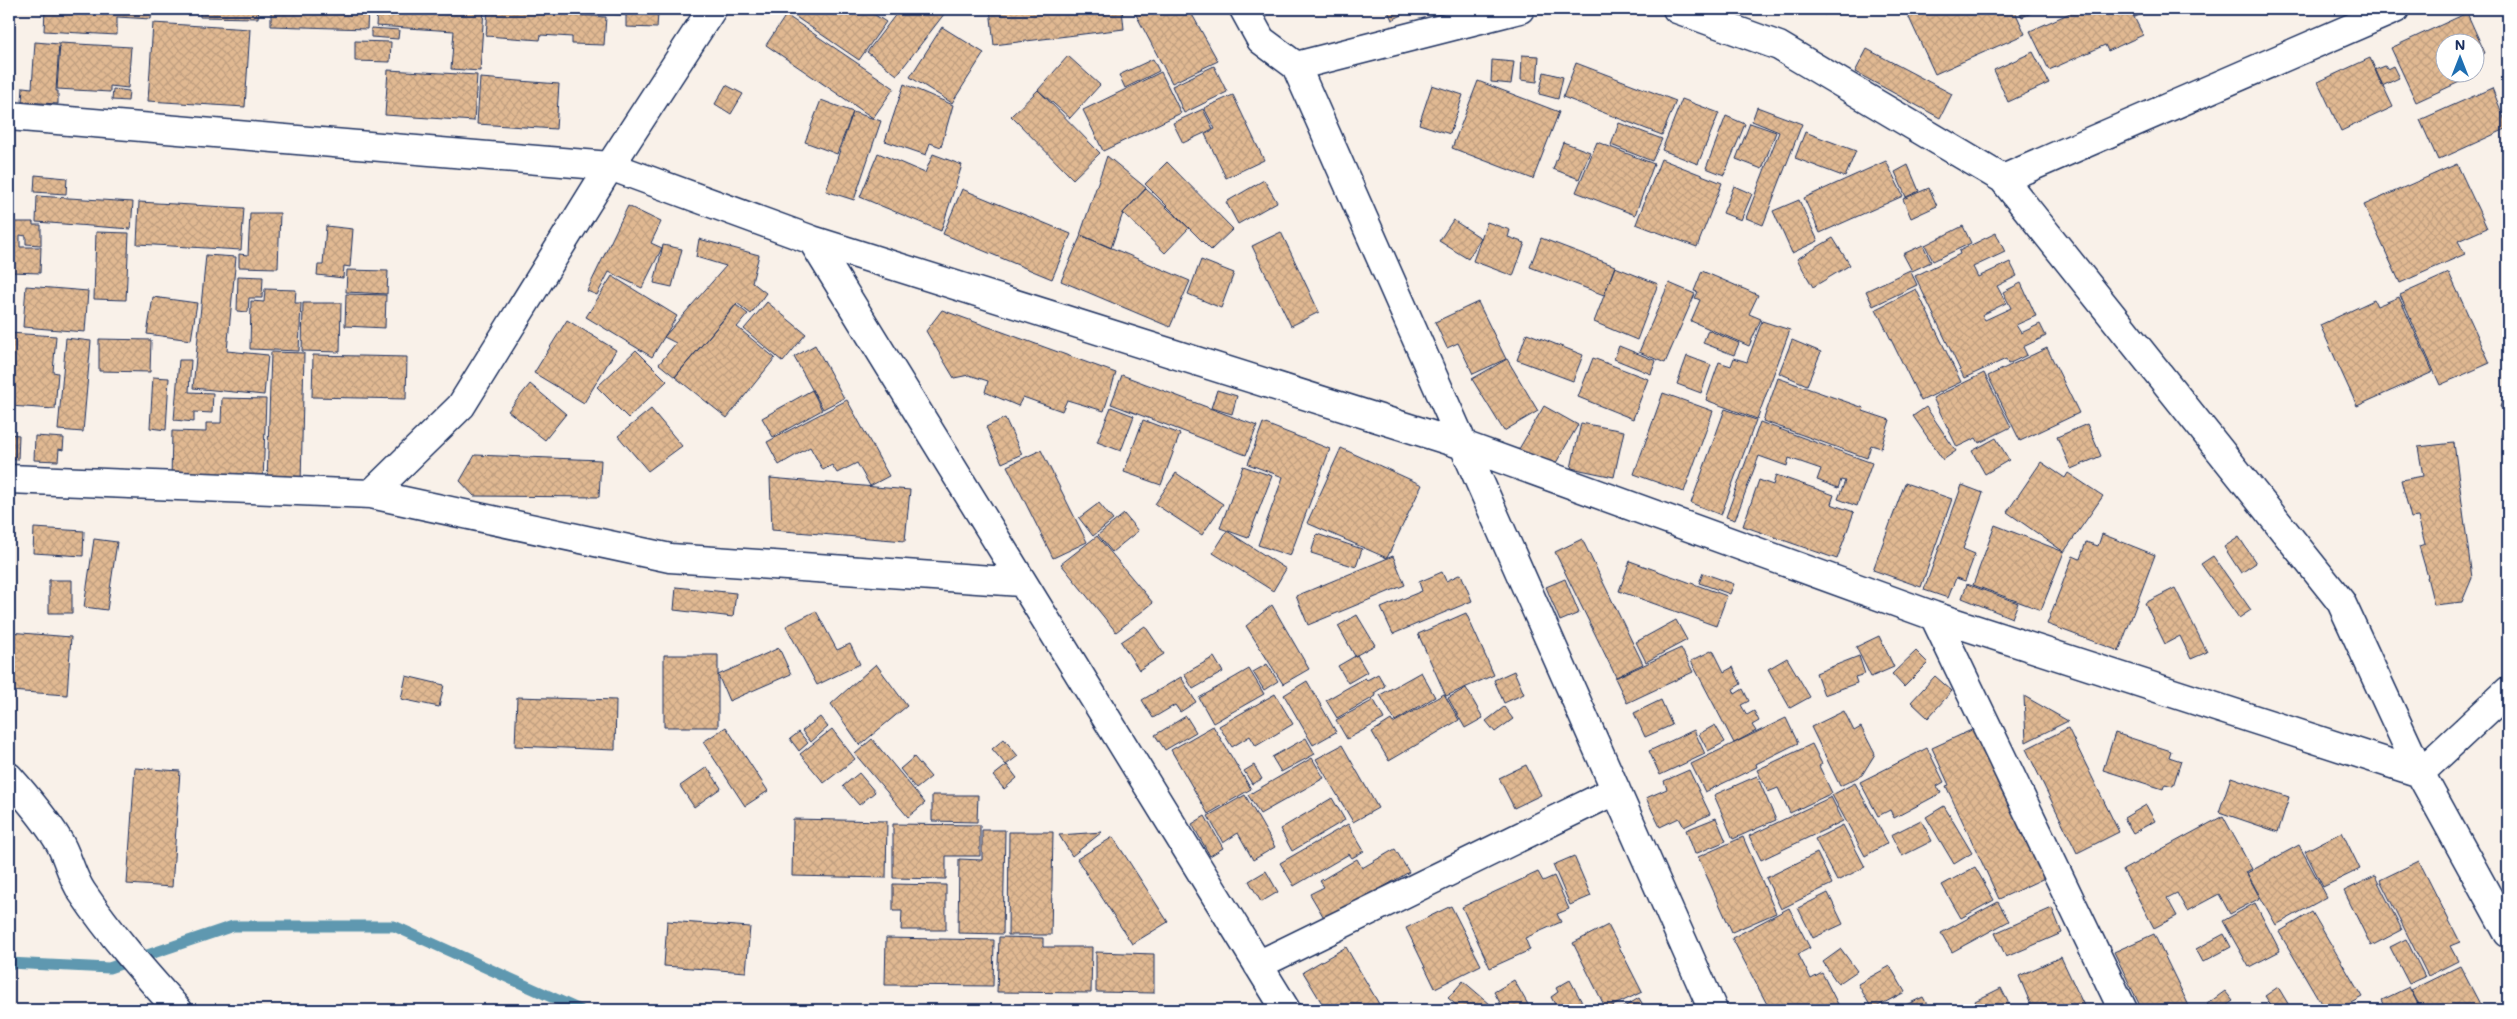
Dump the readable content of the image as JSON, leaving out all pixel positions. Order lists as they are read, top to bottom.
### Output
{
  "north": "top"
}
